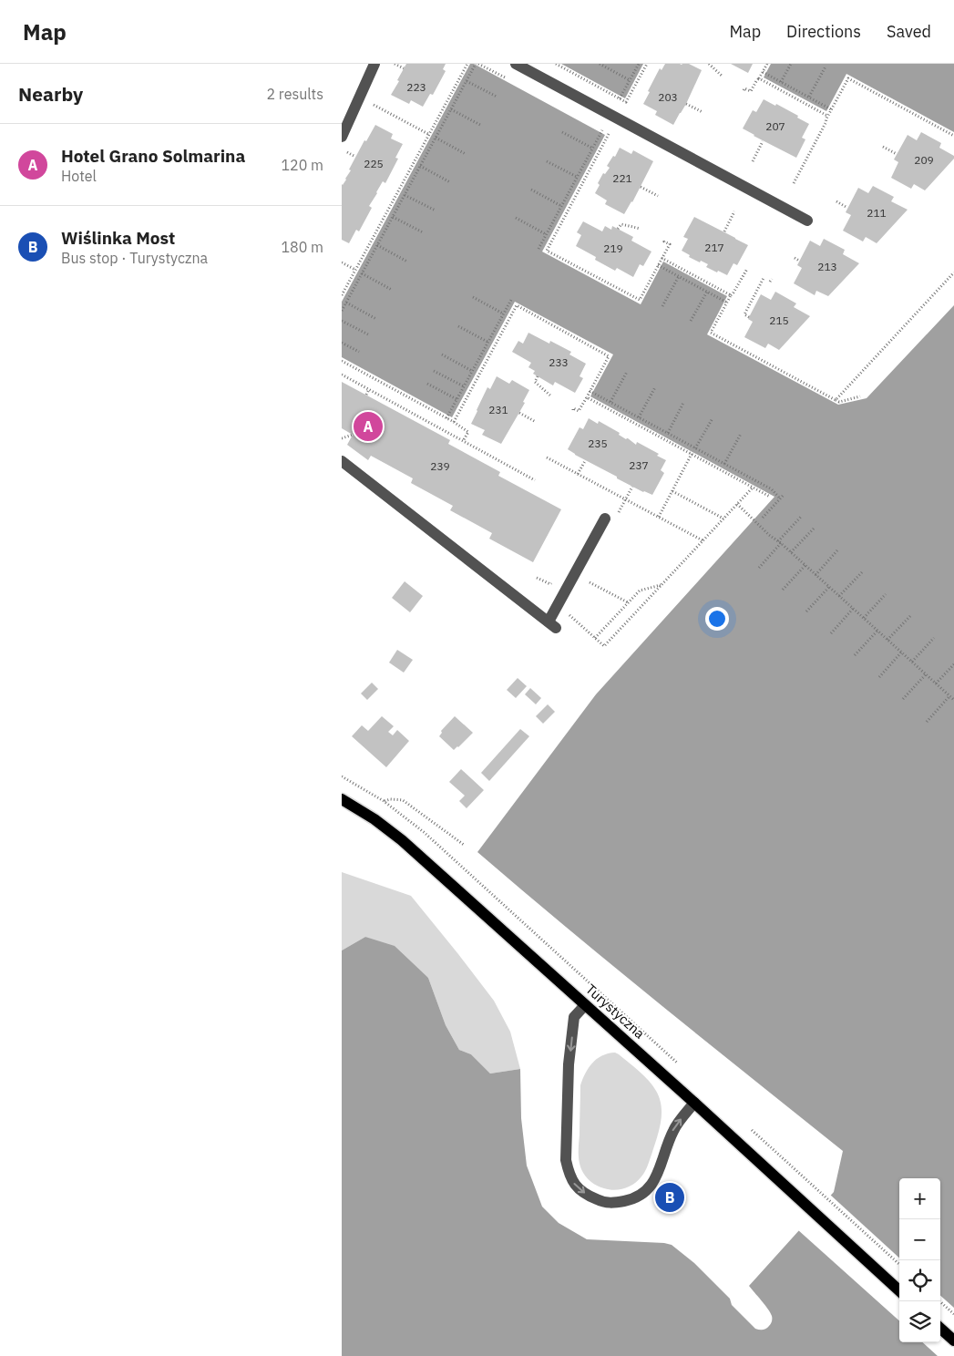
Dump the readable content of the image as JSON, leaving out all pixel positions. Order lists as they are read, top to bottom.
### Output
{
  "streets": {
    "main road": ["Turystyczna"]
  },
  "house_numbers": [
    "223",
    "203",
    "207",
    "209",
    "225",
    "221",
    "211",
    "217",
    "219",
    "213",
    "215",
    "233",
    "231",
    "235",
    "237",
    "239"
  ],
  "page": {
    "header": "Map",
    "nav": ["Map", "Directions", "Saved"],
    "heading": ["Nearby", "2 results"],
    "list": [
      {
        "mark": "A",
        "name": "Hotel Grano Solmarina",
        "note": "Hotel",
        "value": "120 m"
      },
      {
        "mark": "B",
        "name": "Wiślinka Most",
        "note": "Bus stop · Turystyczna",
        "value": "180 m"
      }
    ],
    "pins": ["A", "B"],
    "map_buttons": ["+", "−"]
  }
}
